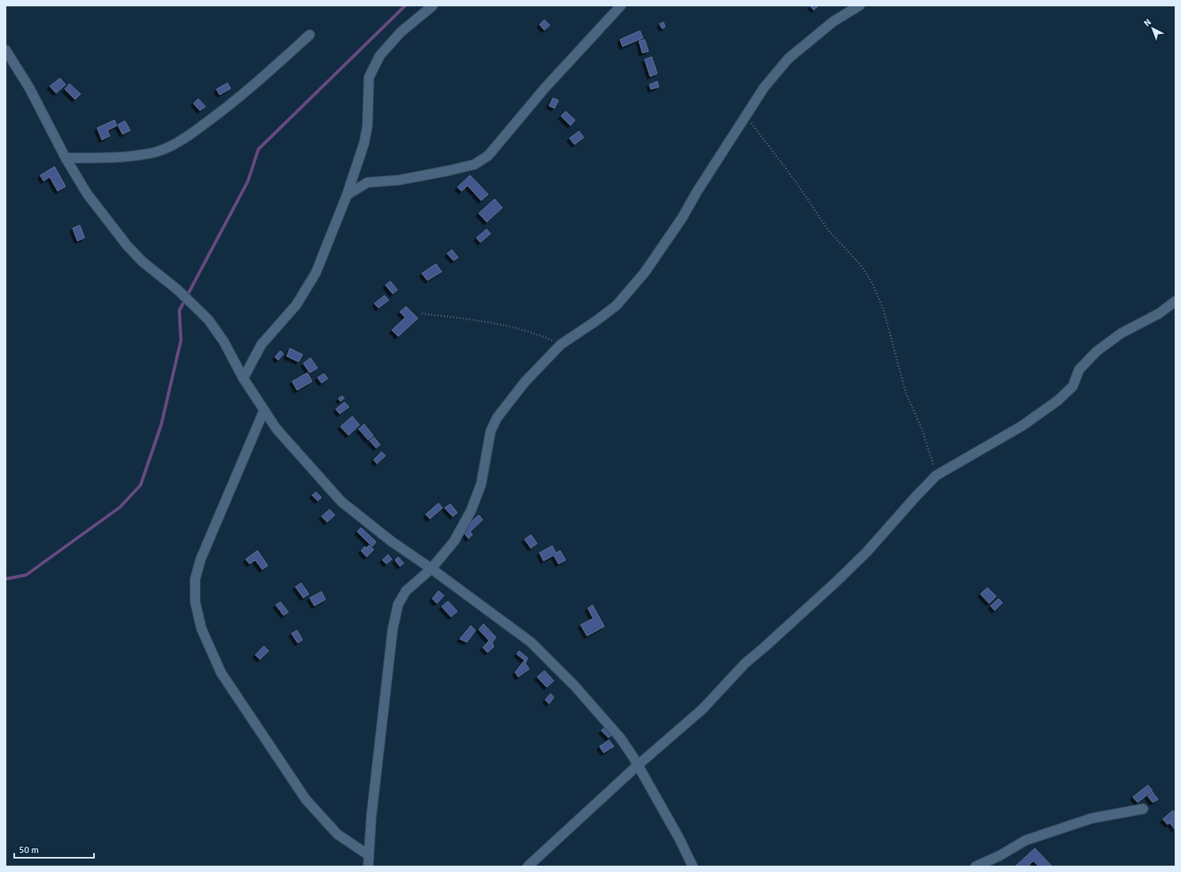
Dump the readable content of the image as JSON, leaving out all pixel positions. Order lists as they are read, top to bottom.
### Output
{
  "scale_bar": "50 m",
  "north": "top left"
}
